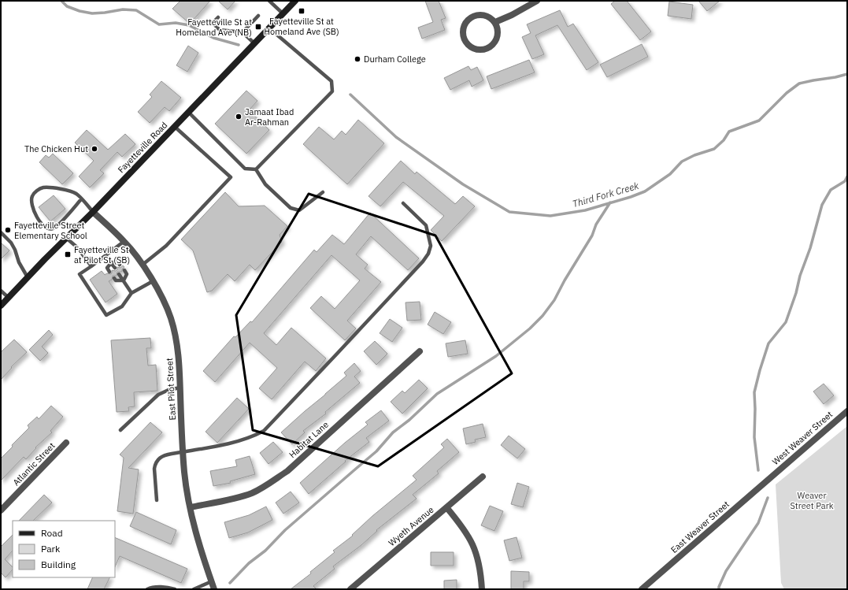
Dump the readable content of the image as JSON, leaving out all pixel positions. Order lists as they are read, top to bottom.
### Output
{
  "streets": {
    "main road": ["Fayetteville Road"],
    "street": [
      "East Pilot Street",
      "West Weaver Street",
      "Habitat Lane",
      "Atlantic Street",
      "Wyeth Avenue",
      "East Weaver Street"
    ]
  },
  "crossings": [
    ["Fayetteville Road", "East Pilot Street"],
    ["East Pilot Street", "Habitat Lane"],
    ["West Weaver Street", "East Weaver Street"]
  ],
  "water": ["Third Fork Creek"],
  "parks": ["Weaver Street Park"],
  "places": {
    "transit": ["Fayetteville St at Homeland Ave (SB)", "Fayetteville St at Homeland Ave (NB)", "Fayetteville St at Pilot St (SB)"],
    "other": [
      "Durham College",
      "Jamaat Ibad Ar-Rahman",
      "The Chicken Hut",
      "Fayetteville Street Elementary School"
    ]
  },
  "legend": ["Road", "Park", "Building"]
}
